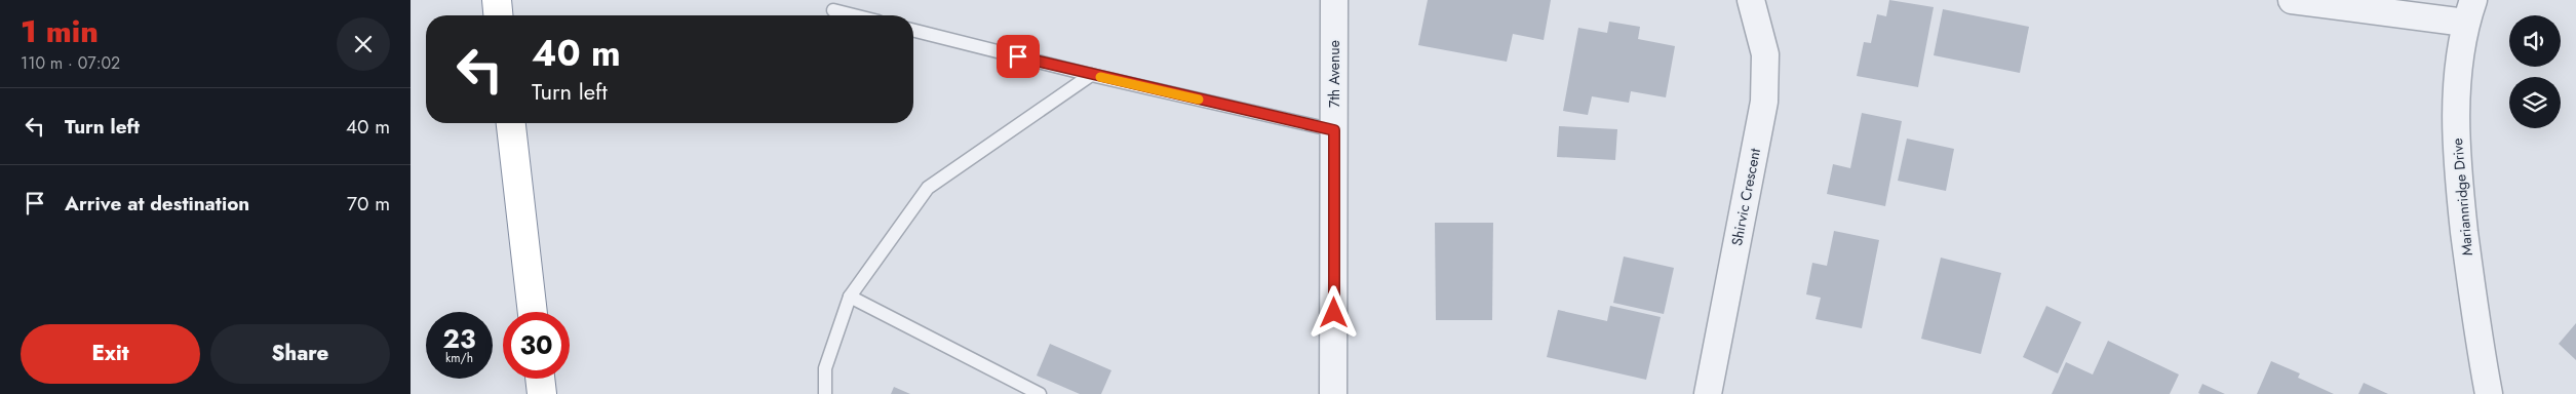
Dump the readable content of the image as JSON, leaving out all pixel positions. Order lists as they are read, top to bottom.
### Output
{
  "streets": {
    "street": ["7th Avenue", "Shirvic Crescent", "Mariannridge Drive"]
  },
  "page": {
    "heading": ["1 min", "110 m · 07:02"],
    "turn": ["40 m", "Turn left"],
    "list": [
      {
        "name": "Turn left",
        "value": "40 m"
      },
      {
        "name": "Arrive at destination",
        "value": "70 m"
      }
    ],
    "speed": "23 km/h",
    "limit": "30",
    "buttons": ["Exit", "Share"]
  }
}
